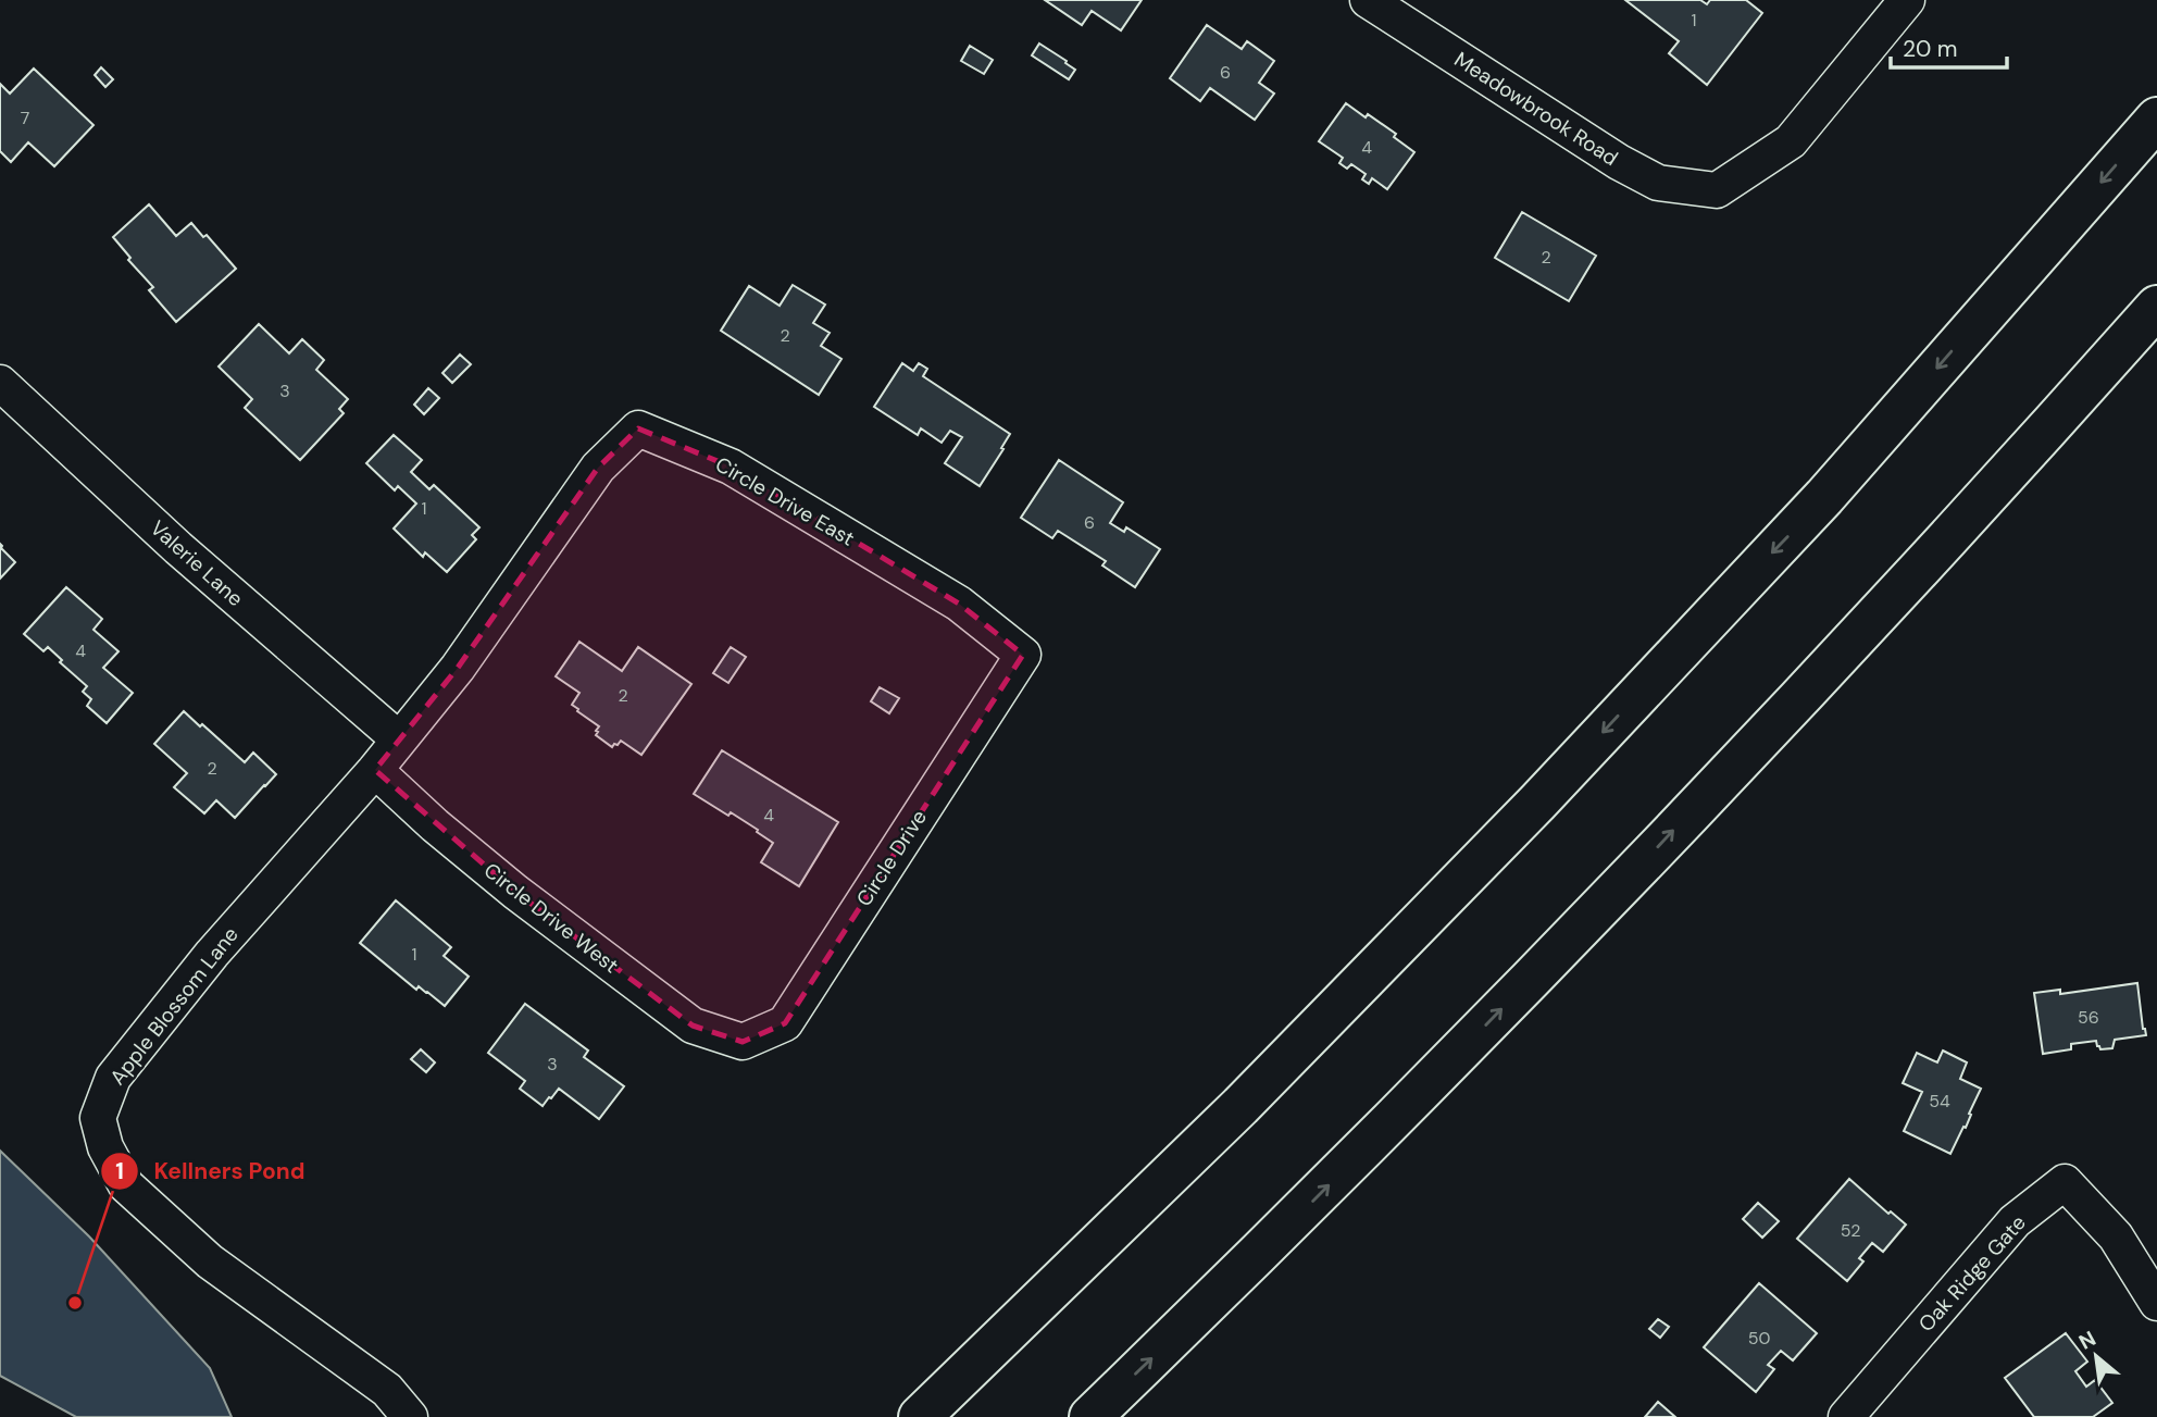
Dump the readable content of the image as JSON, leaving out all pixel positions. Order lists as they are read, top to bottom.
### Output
{
  "streets": {
    "street": [
      "Meadowbrook Road",
      "Circle Drive East",
      "Valerie Lane",
      "Circle Drive",
      "Circle Drive West",
      "Apple Blossom Lane",
      "Oak Ridge Gate"
    ]
  },
  "crossings": [
    ["Circle Drive East", "Valerie Lane"],
    ["Circle Drive East", "Circle Drive"],
    ["Circle Drive East", "Apple Blossom Lane"],
    ["Valerie Lane", "Apple Blossom Lane"],
    ["Circle Drive", "Circle Drive West"],
    ["Circle Drive West", "Apple Blossom Lane"]
  ],
  "places": ["Kellners Pond"],
  "house_numbers": [
    "1",
    "6",
    "7",
    "4",
    "2",
    "2",
    "3",
    "1",
    "6",
    "4",
    "2",
    "2",
    "4",
    "1",
    "56",
    "3",
    "54",
    "52",
    "50"
  ],
  "scale_bar": "20 m",
  "north": "top left"
}
